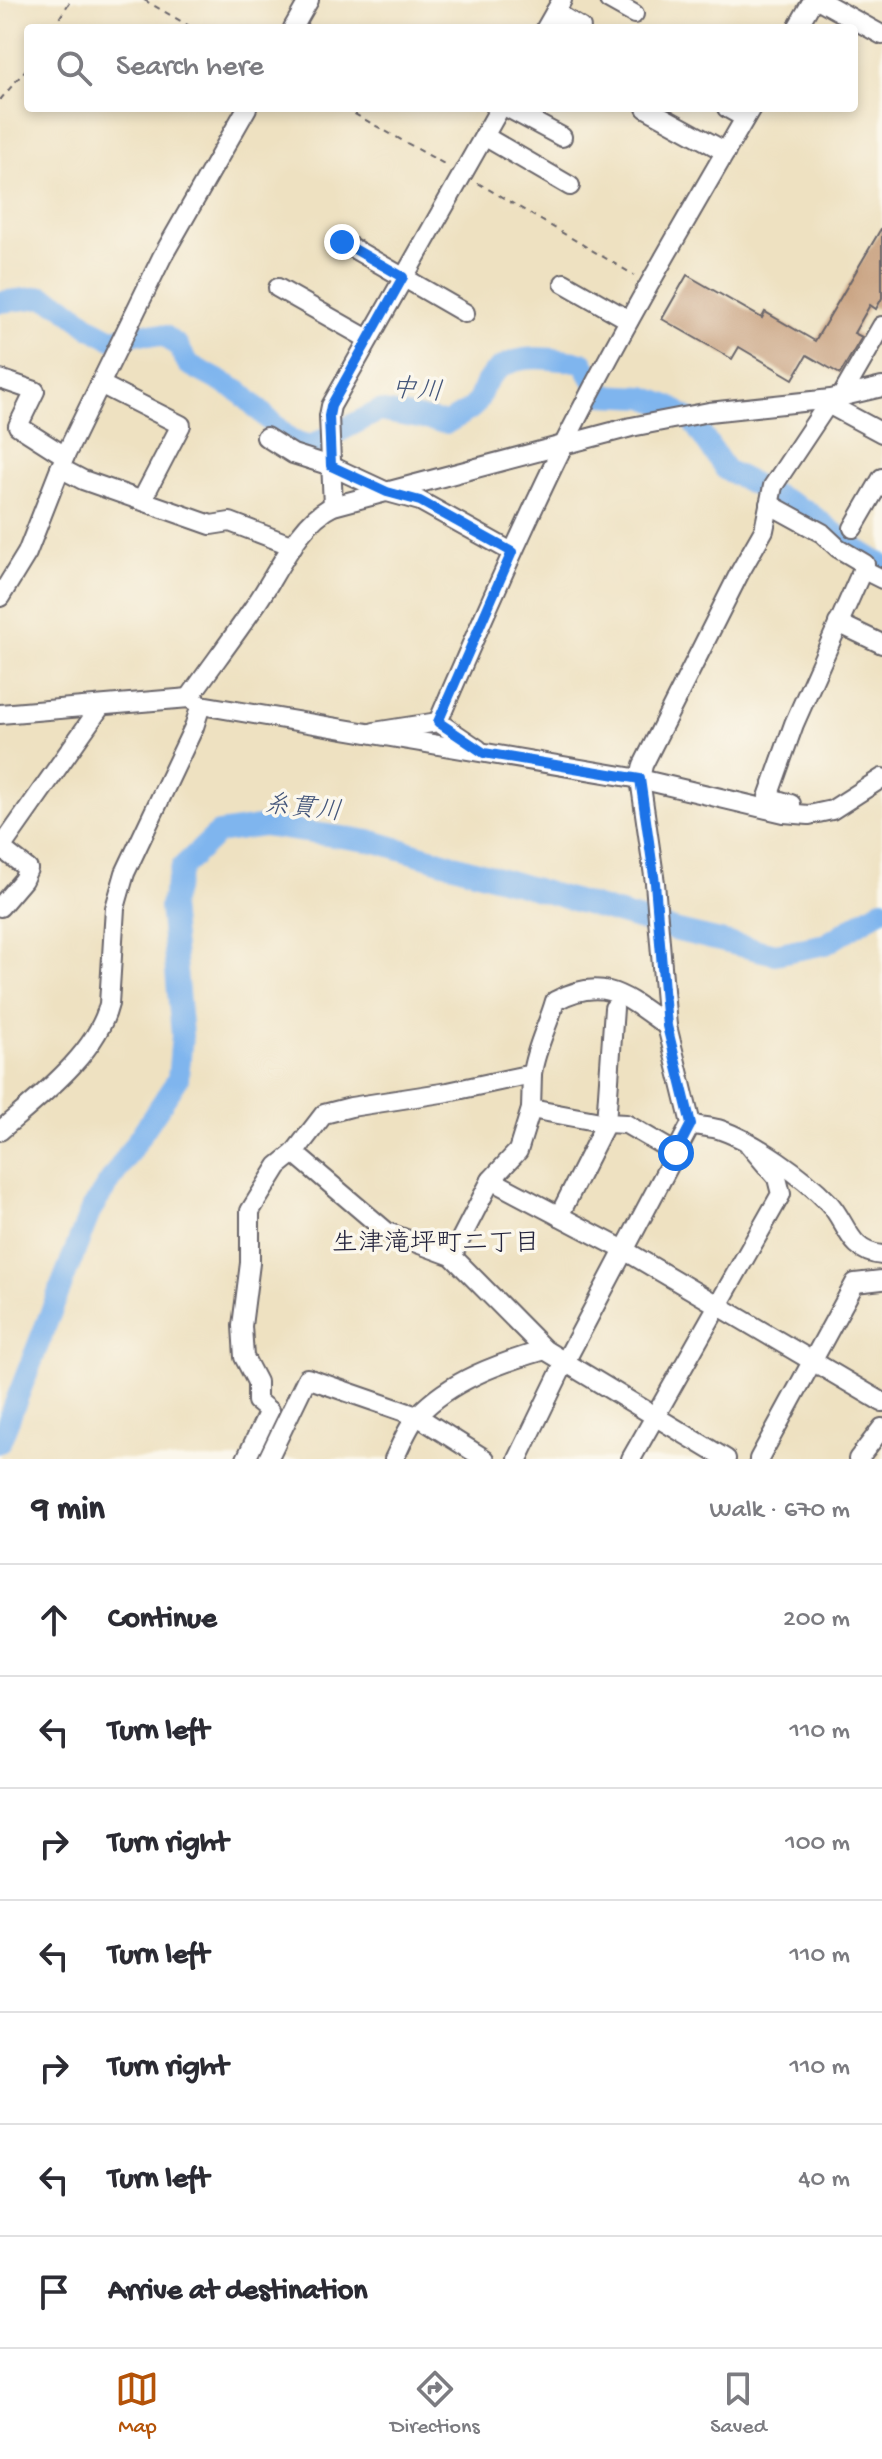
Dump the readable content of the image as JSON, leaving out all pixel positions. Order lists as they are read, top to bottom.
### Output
{
  "districts": ["生津滝坪町二丁目"],
  "water": ["中川", "糸貫川"],
  "page": {
    "search": "Search here",
    "heading": ["9 min", "Walk · 670 m"],
    "list": [
      ["Continue", "200 m"],
      ["Turn left", "110 m"],
      ["Turn right", "100 m"],
      ["Turn left", "110 m"],
      ["Turn right", "110 m"],
      ["Turn left", "40 m"],
      "Arrive at destination"
    ],
    "nav": ["Map", "Directions", "Saved"]
  }
}
